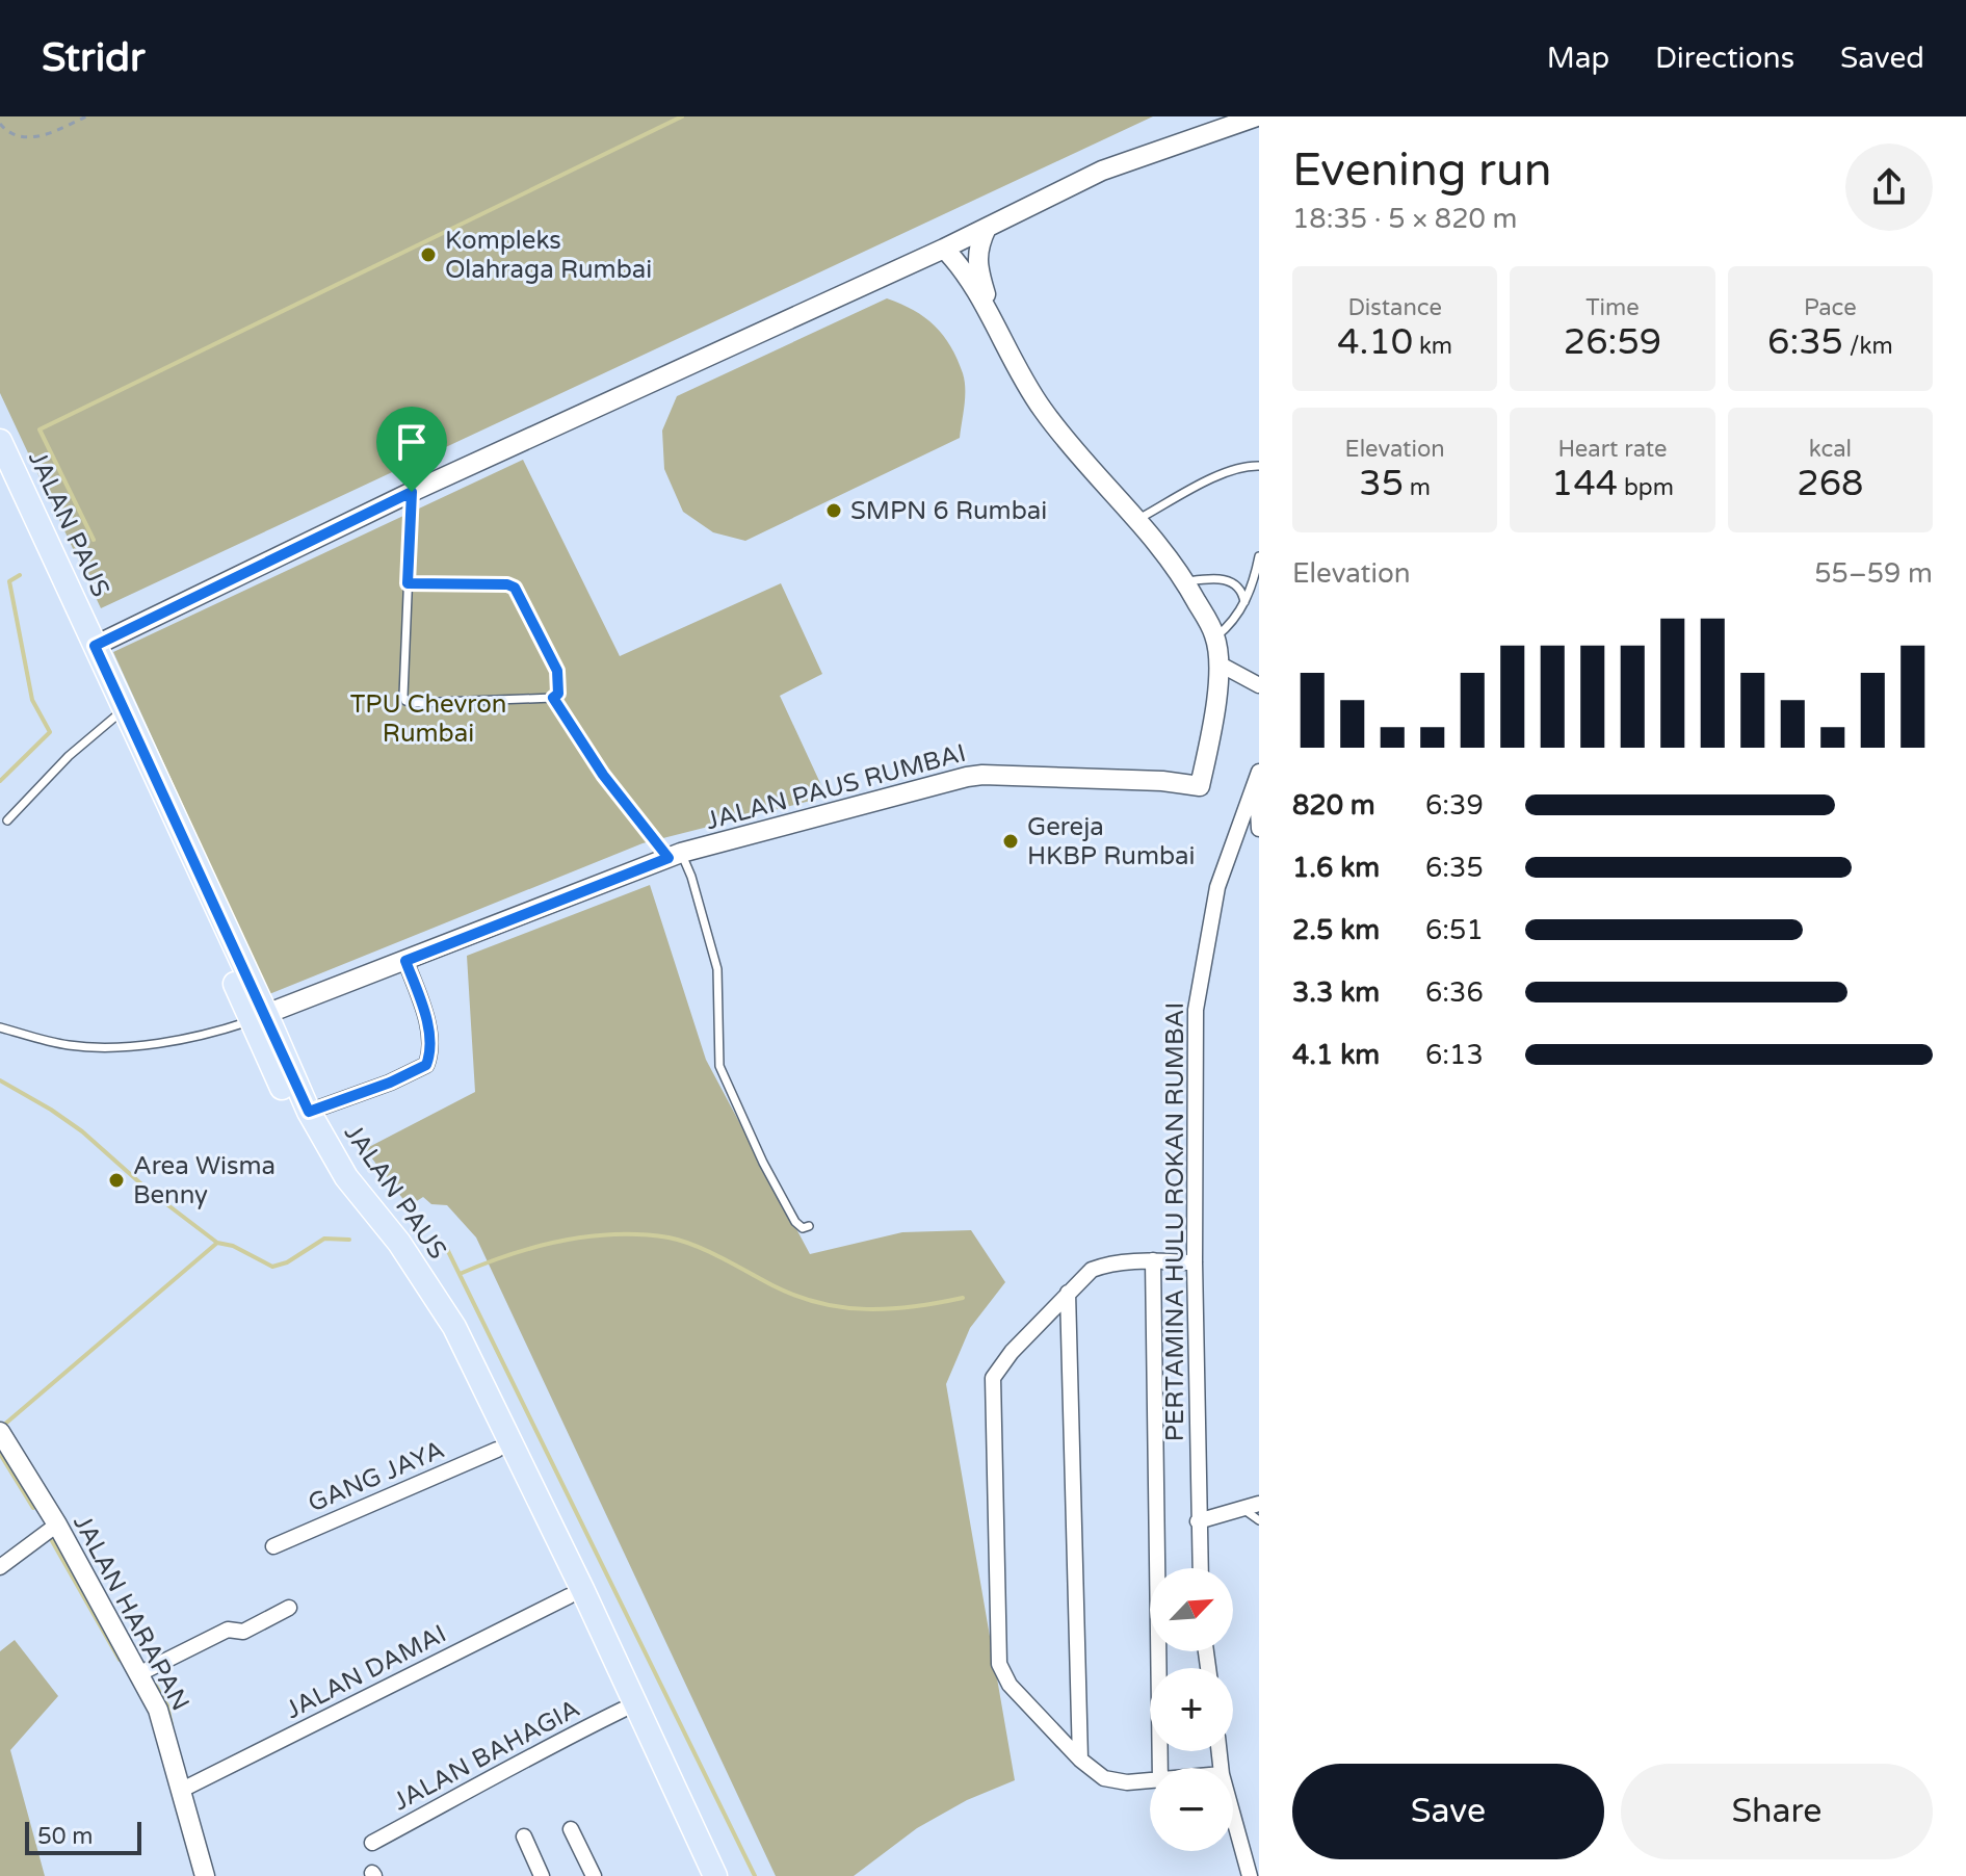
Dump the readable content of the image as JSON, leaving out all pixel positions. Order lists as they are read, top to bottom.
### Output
{
  "streets": {
    "main road": ["JALAN PAUS"],
    "street": [
      "JALAN PAUS RUMBAI",
      "PERTAMINA HULU ROKAN RUMBAI",
      "GANG JAYA",
      "JALAN HARAPAN",
      "JALAN DAMAI",
      "JALAN BAHAGIA"
    ]
  },
  "crossings": [
    ["JALAN PAUS", "JALAN PAUS RUMBAI"],
    ["JALAN PAUS", "GANG JAYA"],
    ["JALAN PAUS", "JALAN DAMAI"],
    ["JALAN PAUS", "JALAN BAHAGIA"],
    ["JALAN HARAPAN", "JALAN DAMAI"]
  ],
  "parks": ["TPU Chevron Rumbai"],
  "places": [
    "Kompleks Olahraga Rumbai",
    "SMPN 6 Rumbai",
    "Gereja HKBP Rumbai",
    "Area Wisma Benny"
  ],
  "scale_bar": "50 m",
  "north": "top right",
  "page": {
    "header": "Stridr",
    "nav": ["Map", "Directions", "Saved"],
    "heading": ["Evening run", "18:35 · 5 × 820 m"],
    "stats": [
      ["Distance", "4.10 km"],
      ["Time", "26:59"],
      ["Pace", "6:35 /km"],
      ["Elevation", "35 m"],
      ["Heart rate", "144 bpm"],
      ["kcal", "268"]
    ],
    "chart": ["Elevation", "55–59 m"],
    "list": [
      {
        "name": "820 m",
        "note": "6:39"
      },
      {
        "name": "1.6 km",
        "note": "6:35"
      },
      {
        "name": "2.5 km",
        "note": "6:51"
      },
      {
        "name": "3.3 km",
        "note": "6:36"
      },
      {
        "name": "4.1 km",
        "note": "6:13"
      }
    ],
    "map_buttons": ["+", "−"],
    "buttons": ["Save", "Share"],
    "scale": "50 m"
  }
}
